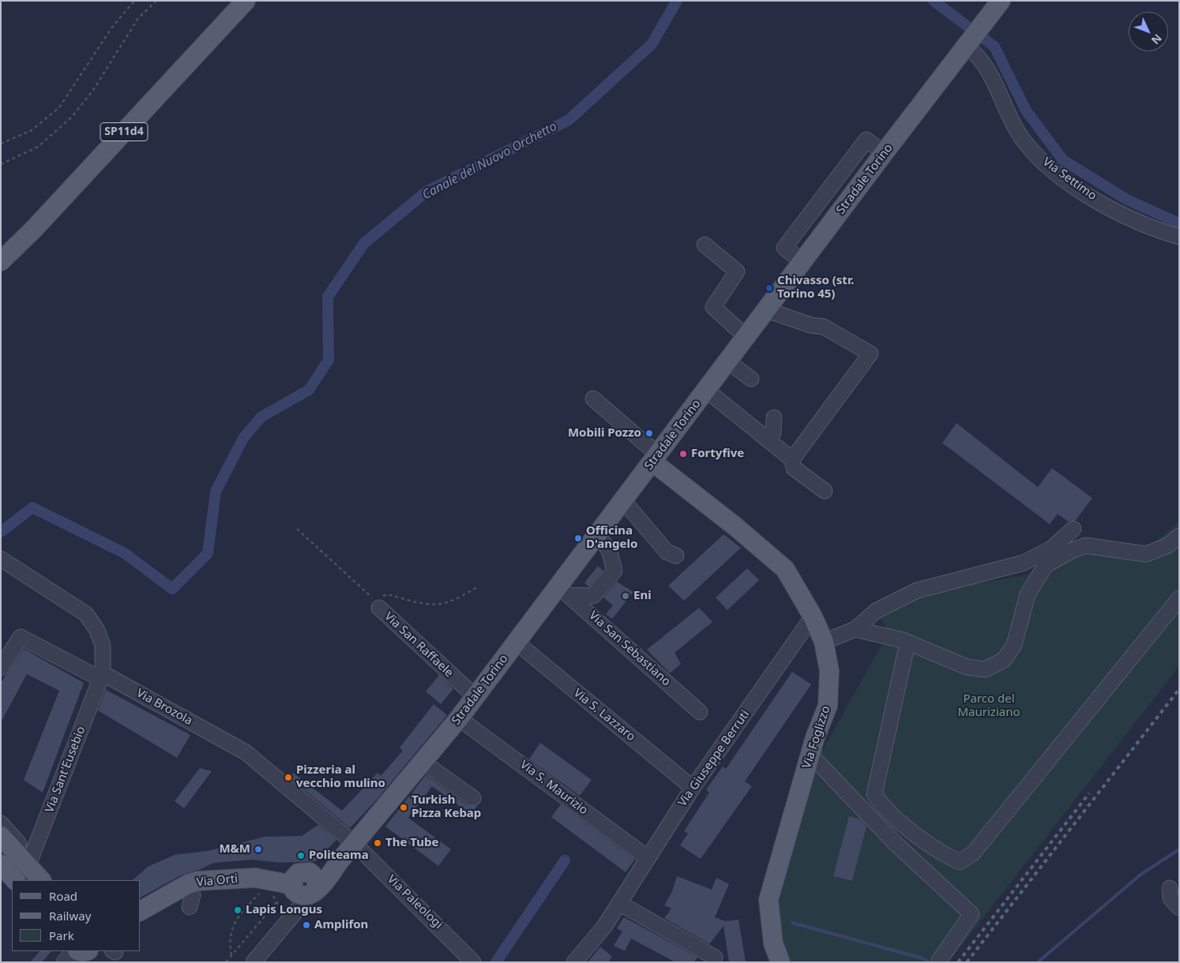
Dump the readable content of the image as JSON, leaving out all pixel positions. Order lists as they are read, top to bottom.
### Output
{
  "streets": {
    "main road": [
      "SP11d4",
      "Stradale Torino",
      "Via Foglizzo",
      "Via Orti"
    ],
    "street": [
      "Via Settimo",
      "Via San Raffaele",
      "Via San Sebastiano",
      "Via Brozola",
      "Via S. Lazzaro",
      "Via Giuseppe Berruti",
      "Via Sant'Eusebio",
      "Via S. Maurizio",
      "Via Paleologi"
    ]
  },
  "crossings": [
    ["Stradale Torino", "Via Settimo"],
    ["Stradale Torino", "Via San Raffaele"],
    ["Stradale Torino", "Via San Sebastiano"],
    ["Stradale Torino", "Via Brozola"],
    ["Stradale Torino", "Via S. Lazzaro"],
    ["Stradale Torino", "Via Foglizzo"],
    ["Stradale Torino", "Via S. Maurizio"],
    ["Stradale Torino", "Via Orti"],
    ["Stradale Torino", "Via Paleologi"],
    ["Via Brozola", "Via Sant'Eusebio"],
    ["Via Brozola", "Via Paleologi"],
    ["Via S. Lazzaro", "Via Giuseppe Berruti"],
    ["Via Foglizzo", "Via Giuseppe Berruti"],
    ["Via Giuseppe Berruti", "Via S. Maurizio"]
  ],
  "water": ["Canale del Nuovo Orchetto"],
  "parks": ["Parco del Mauriziano"],
  "places": [
    "Chivasso (str. Torino 45)",
    "Mobili Pozzo",
    "Fortyfive",
    "Officina D'angelo",
    "Eni",
    "Pizzeria al vecchio mulino",
    "Turkish Pizza Kebap",
    "The Tube",
    "M&M",
    "Politeama",
    "Lapis Longus",
    "Amplifon"
  ],
  "legend": ["Road", "Railway", "Park"],
  "north": "bottom right"
}
